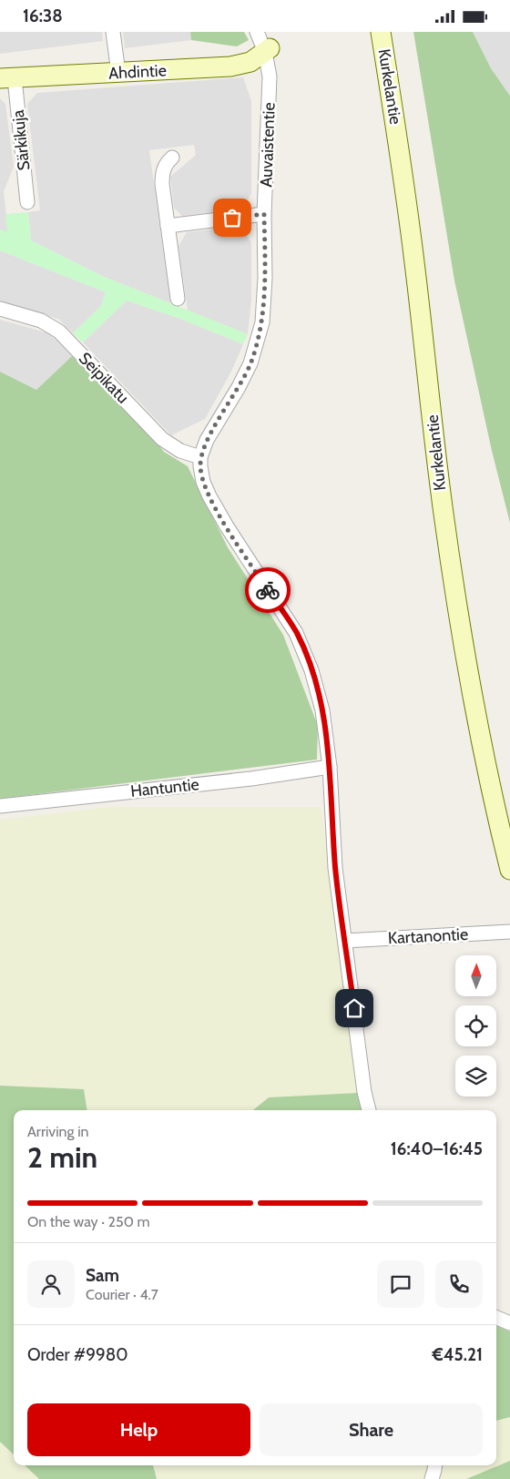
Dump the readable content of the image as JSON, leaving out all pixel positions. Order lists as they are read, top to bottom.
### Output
{
  "streets": {
    "street": [
      "Ahdintie",
      "Kurkelantie",
      "Särkikuja",
      "Auvaistentie",
      "Seipikatu",
      "Hantuntie",
      "Kartanontie"
    ]
  },
  "crossings": [
    ["Ahdintie", "Särkikuja"],
    ["Ahdintie", "Auvaistentie"],
    ["Auvaistentie", "Seipikatu"]
  ],
  "north": "top",
  "page": {
    "status": "16:38",
    "heading": ["2 min", "Arriving in", "16:40–16:45"],
    "panel": [
      "Sam",
      "Courier · 4.7",
      "Order #9980",
      "€45.21"
    ],
    "bar": "On the way · 250 m",
    "buttons": ["Help", "Share"]
  }
}
